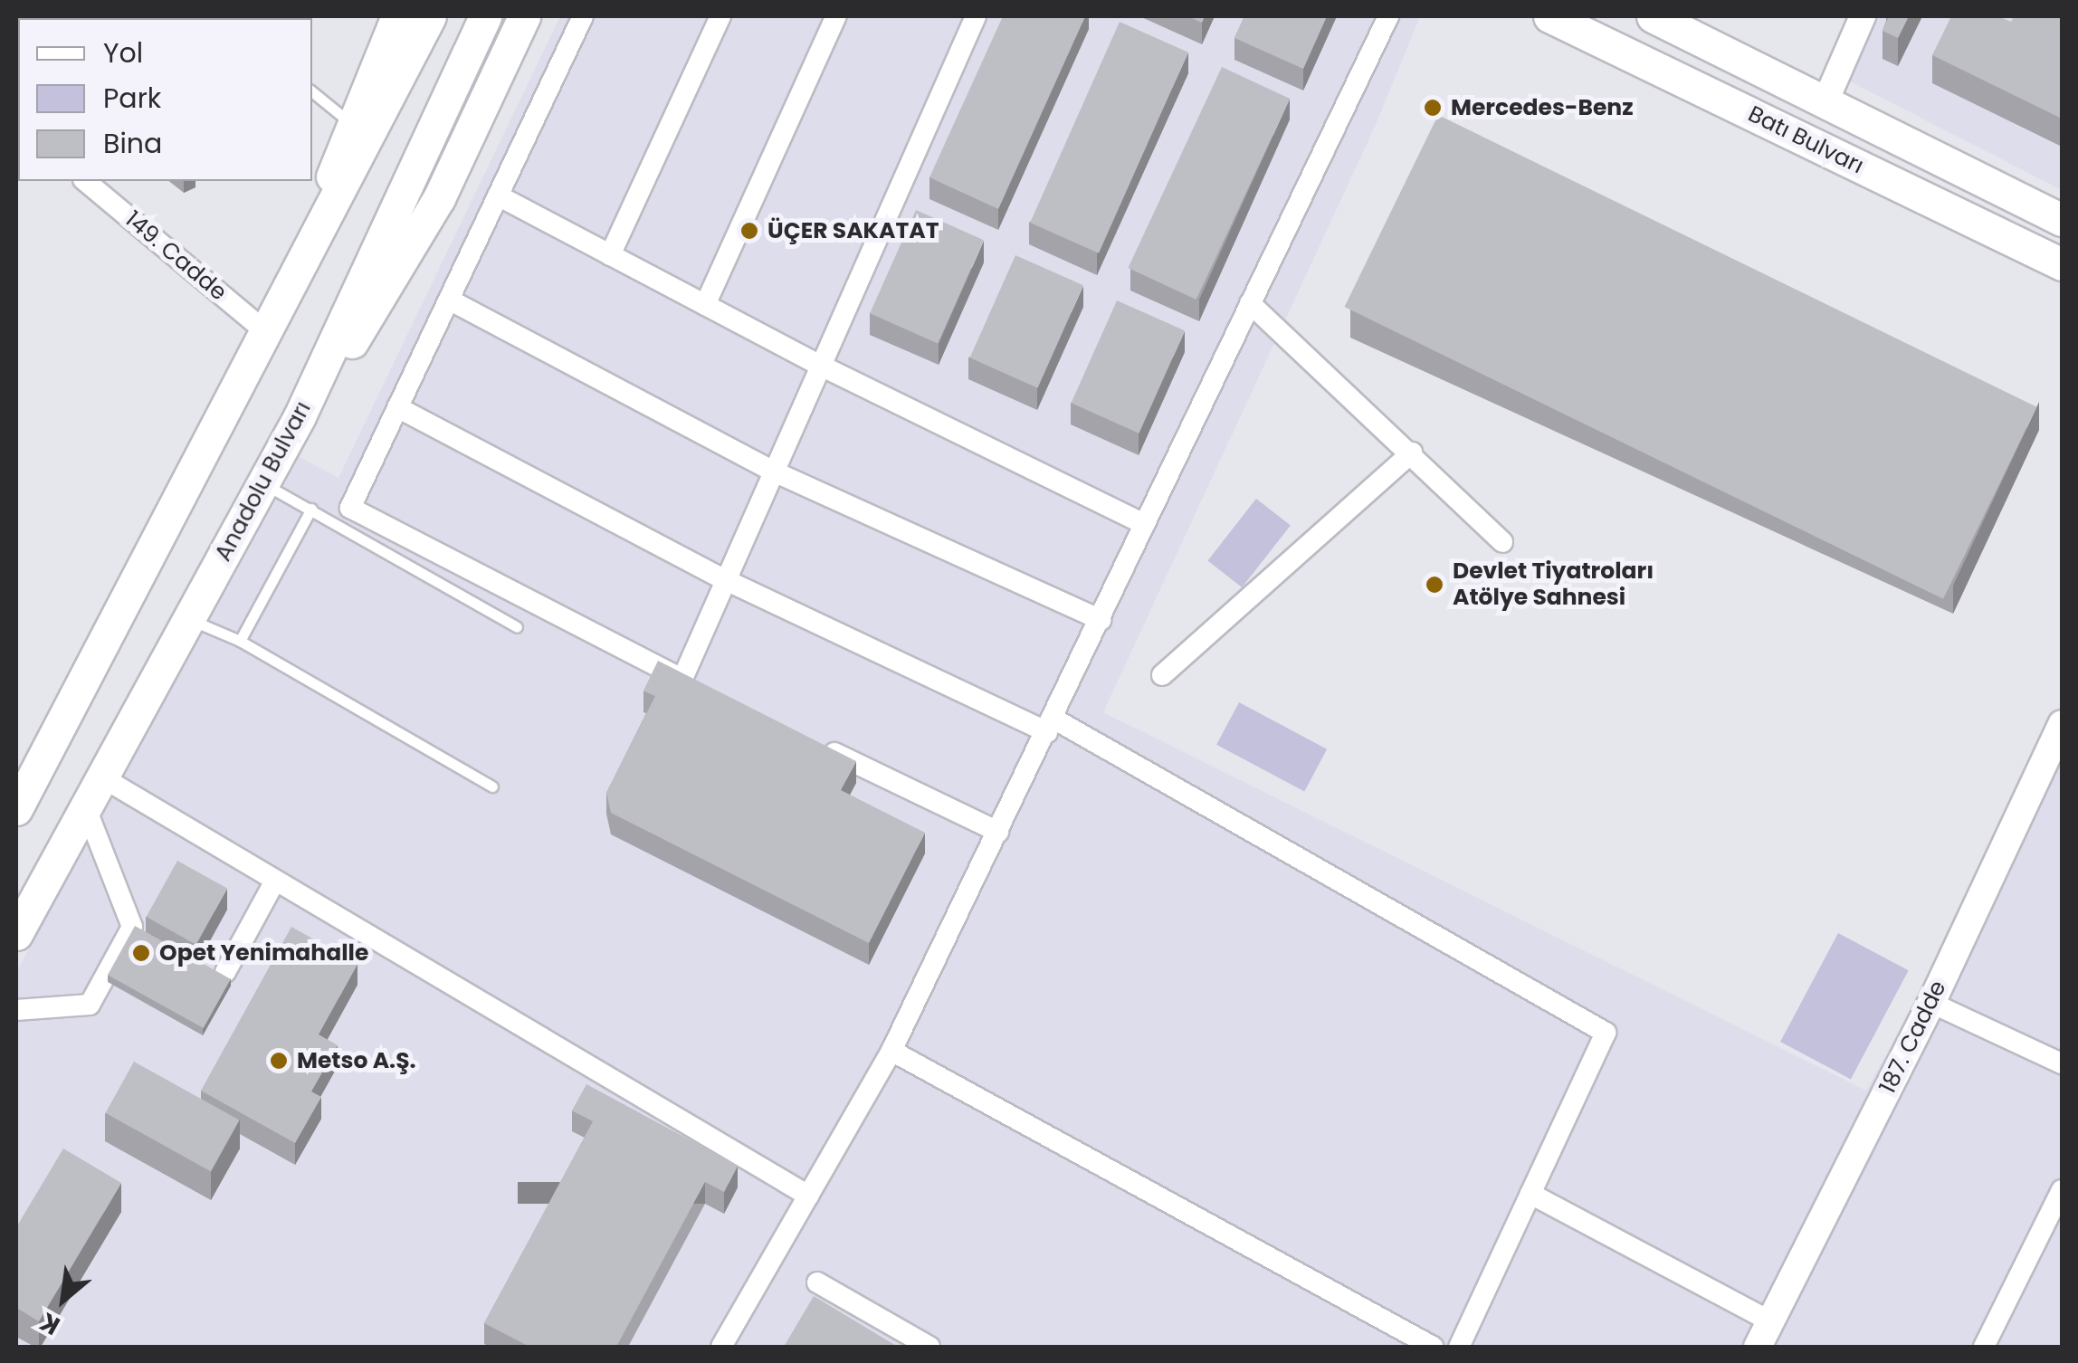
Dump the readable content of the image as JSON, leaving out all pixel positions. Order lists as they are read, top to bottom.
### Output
{
  "streets": {
    "main road": ["Batı Bulvarı", "Anadolu Bulvarı", "187. Cadde"],
    "street": ["149. Cadde"]
  },
  "places": [
    "Mercedes-Benz",
    "ÜÇER SAKATAT",
    "Devlet Tiyatroları Atölye Sahnesi",
    "Opet Yenimahalle",
    "Metso A.Ş."
  ],
  "legend": ["Yol", "Park", "Bina"],
  "north": "bottom left"
}
